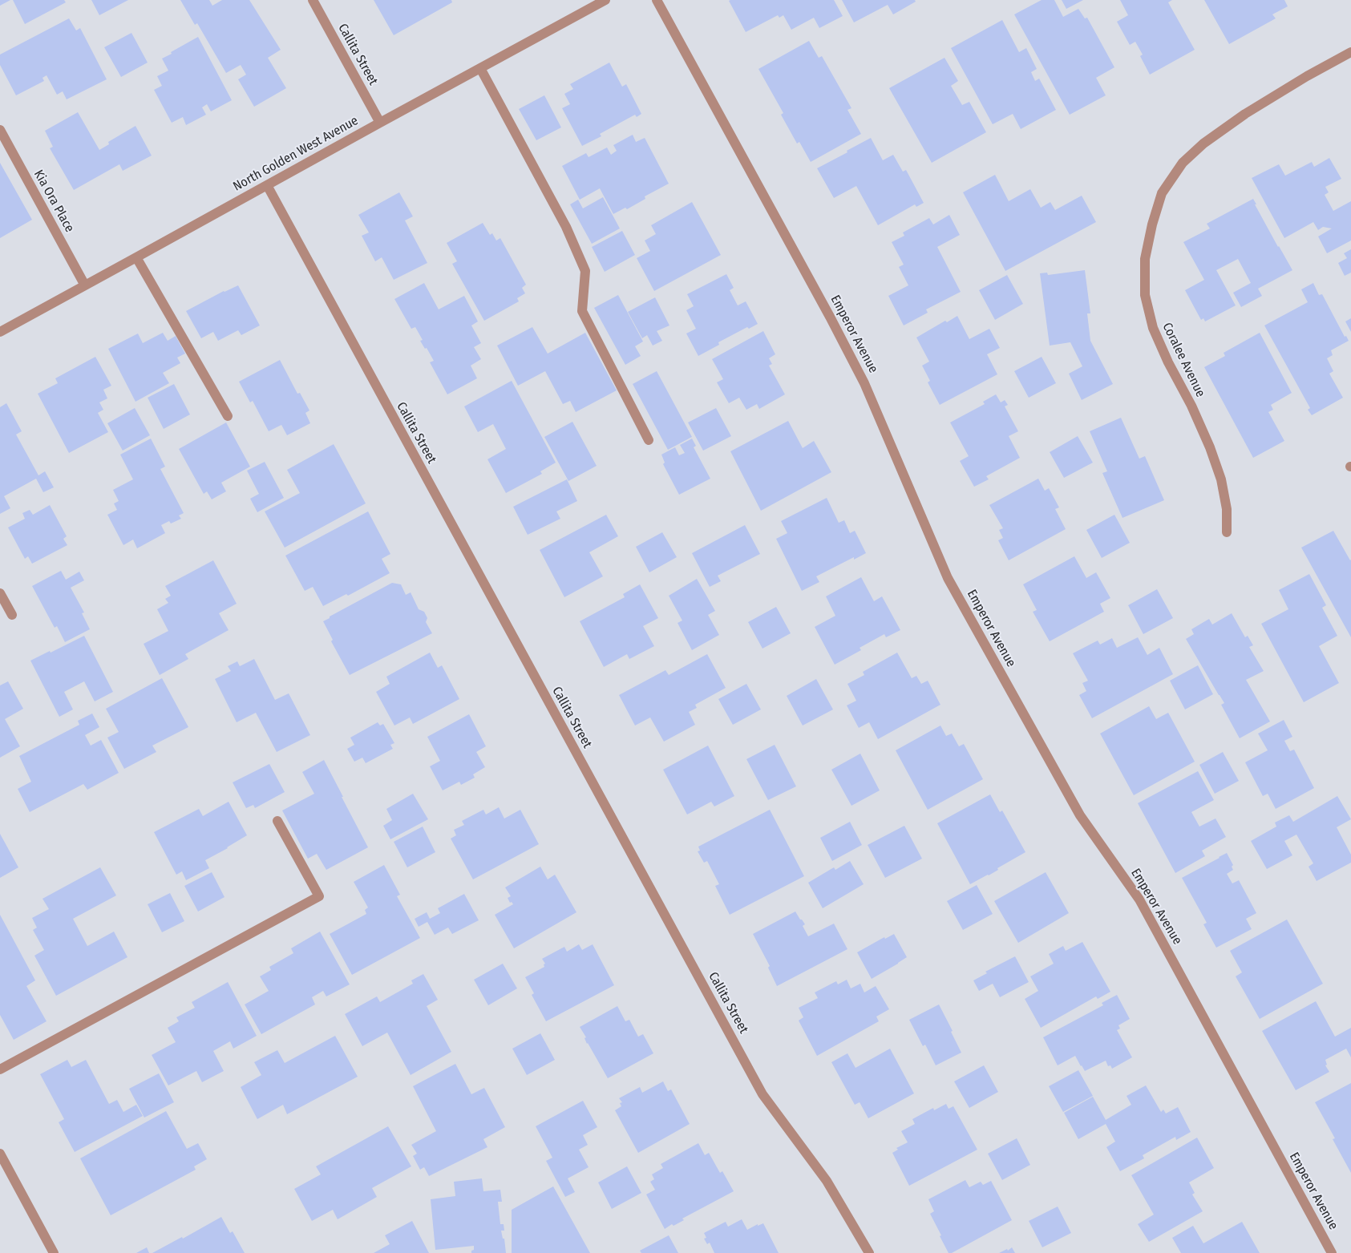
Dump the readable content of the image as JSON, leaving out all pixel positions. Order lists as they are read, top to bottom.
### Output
{
  "streets": {
    "street": [
      "Callita Street",
      "North Golden West Avenue",
      "Kia Ora Place",
      "Emperor Avenue",
      "Coralee Avenue"
    ]
  },
  "crossings": [
    ["Callita Street", "North Golden West Avenue"],
    ["North Golden West Avenue", "Kia Ora Place"]
  ]
}
